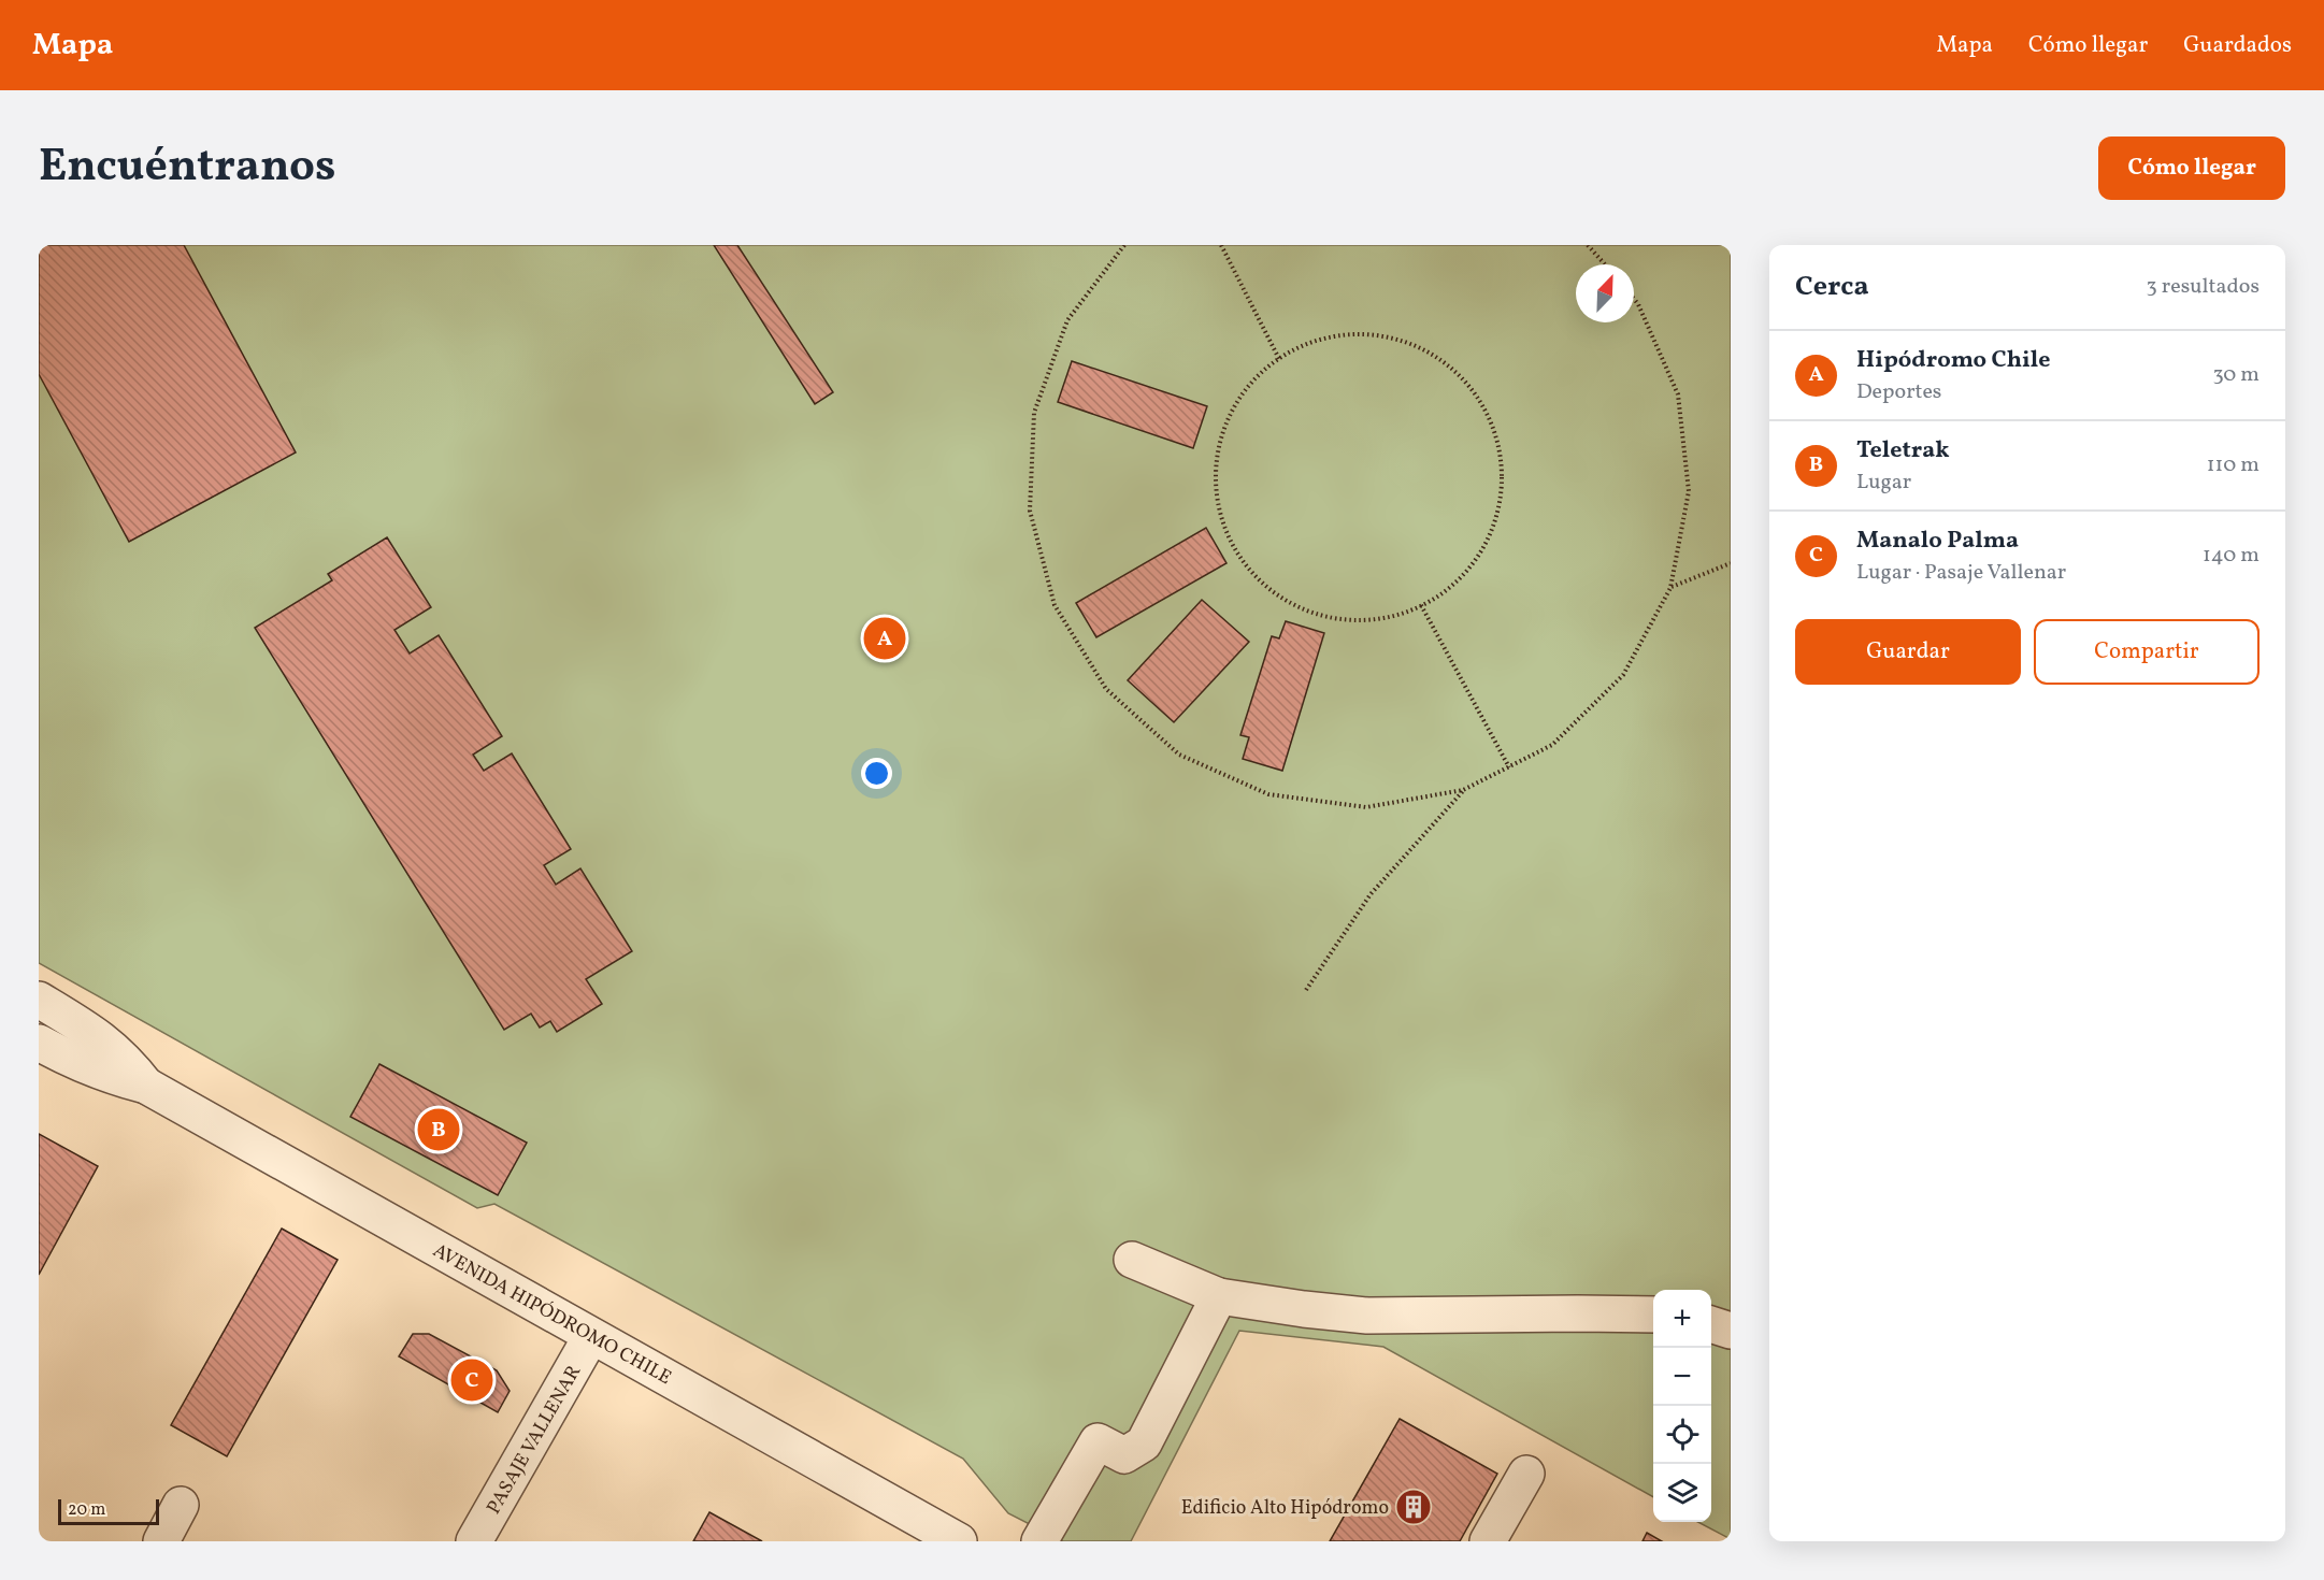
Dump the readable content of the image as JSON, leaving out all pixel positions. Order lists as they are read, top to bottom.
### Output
{
  "streets": {
    "street": ["AVENIDA HIPÓDROMO CHILE", "PASAJE VALLENAR"]
  },
  "crossings": [
    ["AVENIDA HIPÓDROMO CHILE", "PASAJE VALLENAR"]
  ],
  "places": {
    "building": ["Edificio Alto Hipódromo"]
  },
  "scale_bar": "20 m",
  "north": "top right",
  "page": {
    "header": "Mapa",
    "nav": ["Mapa", "Cómo llegar", "Guardados"],
    "title": "Encuéntranos",
    "buttons": [
      "Cómo llegar",
      ["Guardar", "Compartir"]
    ],
    "heading": ["Cerca", "3 resultados"],
    "list": [
      {
        "mark": "A",
        "name": "Hipódromo Chile",
        "note": "Deportes",
        "value": "30 m"
      },
      {
        "mark": "B",
        "name": "Teletrak",
        "note": "Lugar",
        "value": "110 m"
      },
      {
        "mark": "C",
        "name": "Manalo Palma",
        "note": "Lugar · Pasaje Vallenar",
        "value": "140 m"
      }
    ],
    "pins": ["A", "B", "C"],
    "map_buttons": ["+", "−"],
    "scale": "20 m"
  }
}
